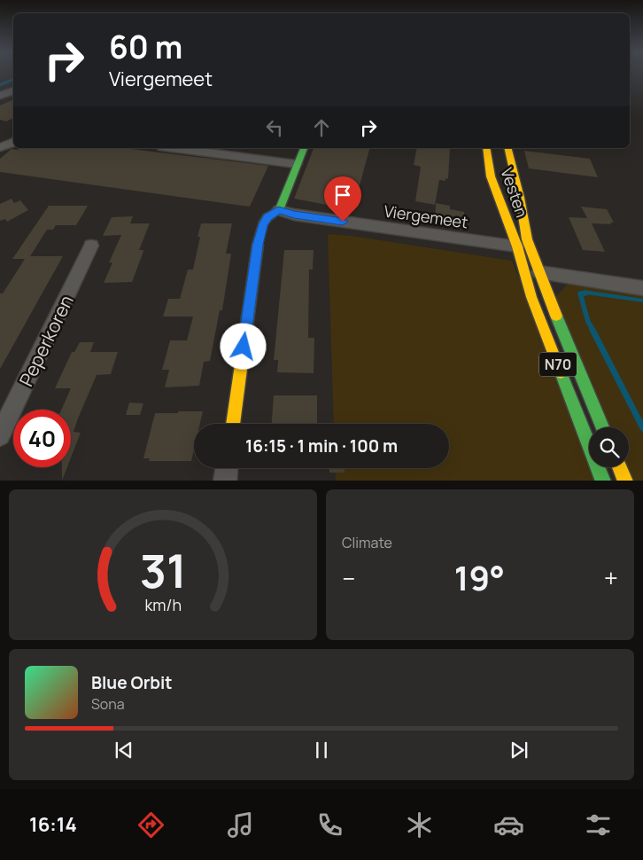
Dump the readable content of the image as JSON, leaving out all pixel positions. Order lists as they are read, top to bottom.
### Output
{
  "streets": {
    "main road": ["Vesten", "N70"],
    "street": ["Viergemeet", "Peperkoren"]
  },
  "crossings": [
    ["Vesten", "Viergemeet"],
    ["Vesten", "N70"],
    ["Viergemeet", "N70"]
  ],
  "page": {
    "turn": ["60 m", "Viergemeet"],
    "limit": "40",
    "trip": "16:15 · 1 min · 100 m",
    "tile": "Climate",
    "heat": ["−", "19°", "+"],
    "song": ["Blue Orbit", "Sona"],
    "tabs": "16:14",
    "gauge": ["31", "km/h"]
  }
}
